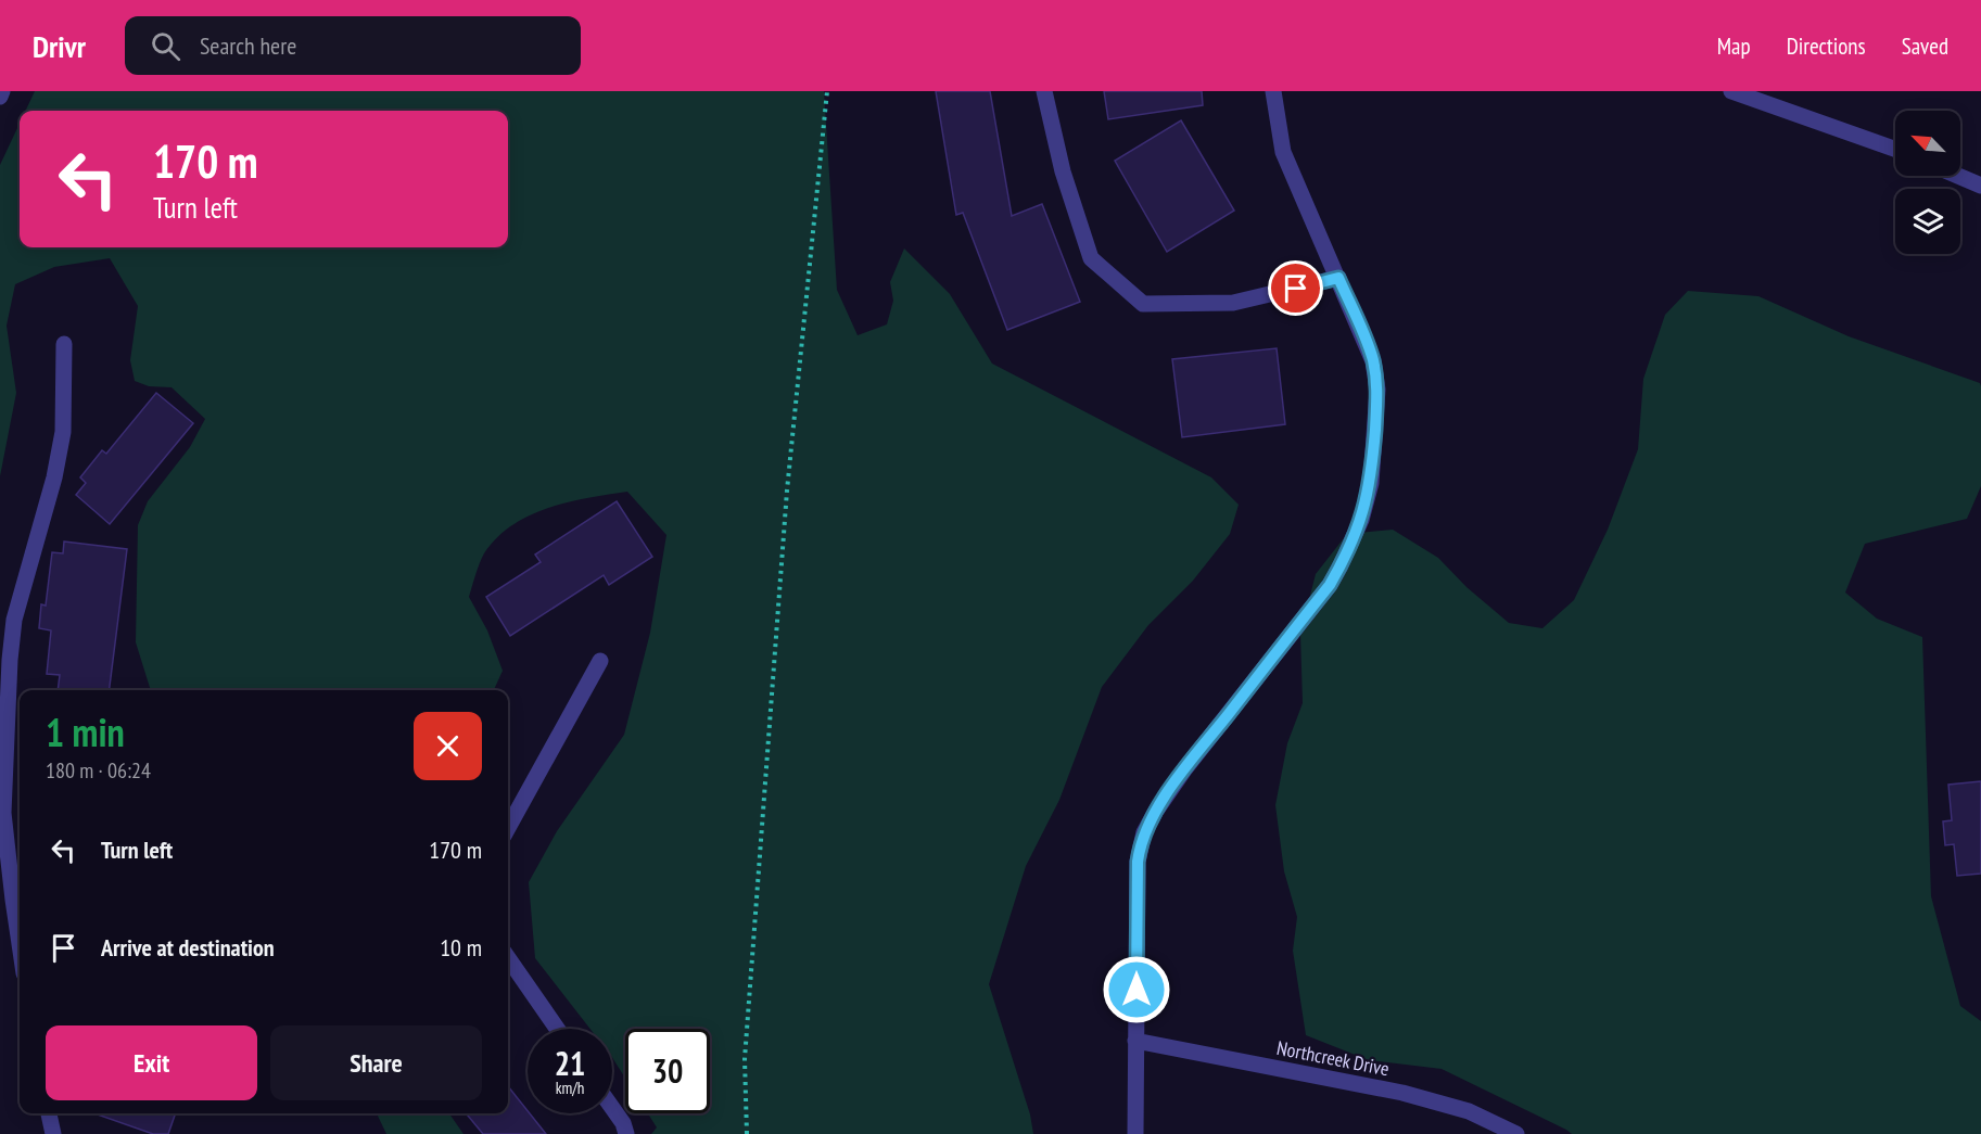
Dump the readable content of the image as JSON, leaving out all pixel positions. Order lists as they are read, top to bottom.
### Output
{
  "streets": {
    "street": ["Northcreek Drive"]
  },
  "north": "top left",
  "page": {
    "header": "Drivr",
    "search": "Search here",
    "nav": ["Map", "Directions", "Saved"],
    "turn": ["170 m", "Turn left"],
    "heading": ["1 min", "180 m · 06:24"],
    "list": [
      {
        "name": "Turn left",
        "value": "170 m"
      },
      {
        "name": "Arrive at destination",
        "value": "10 m"
      }
    ],
    "buttons": ["Exit", "Share"],
    "speed": "21 km/h",
    "limit": "30"
  }
}
